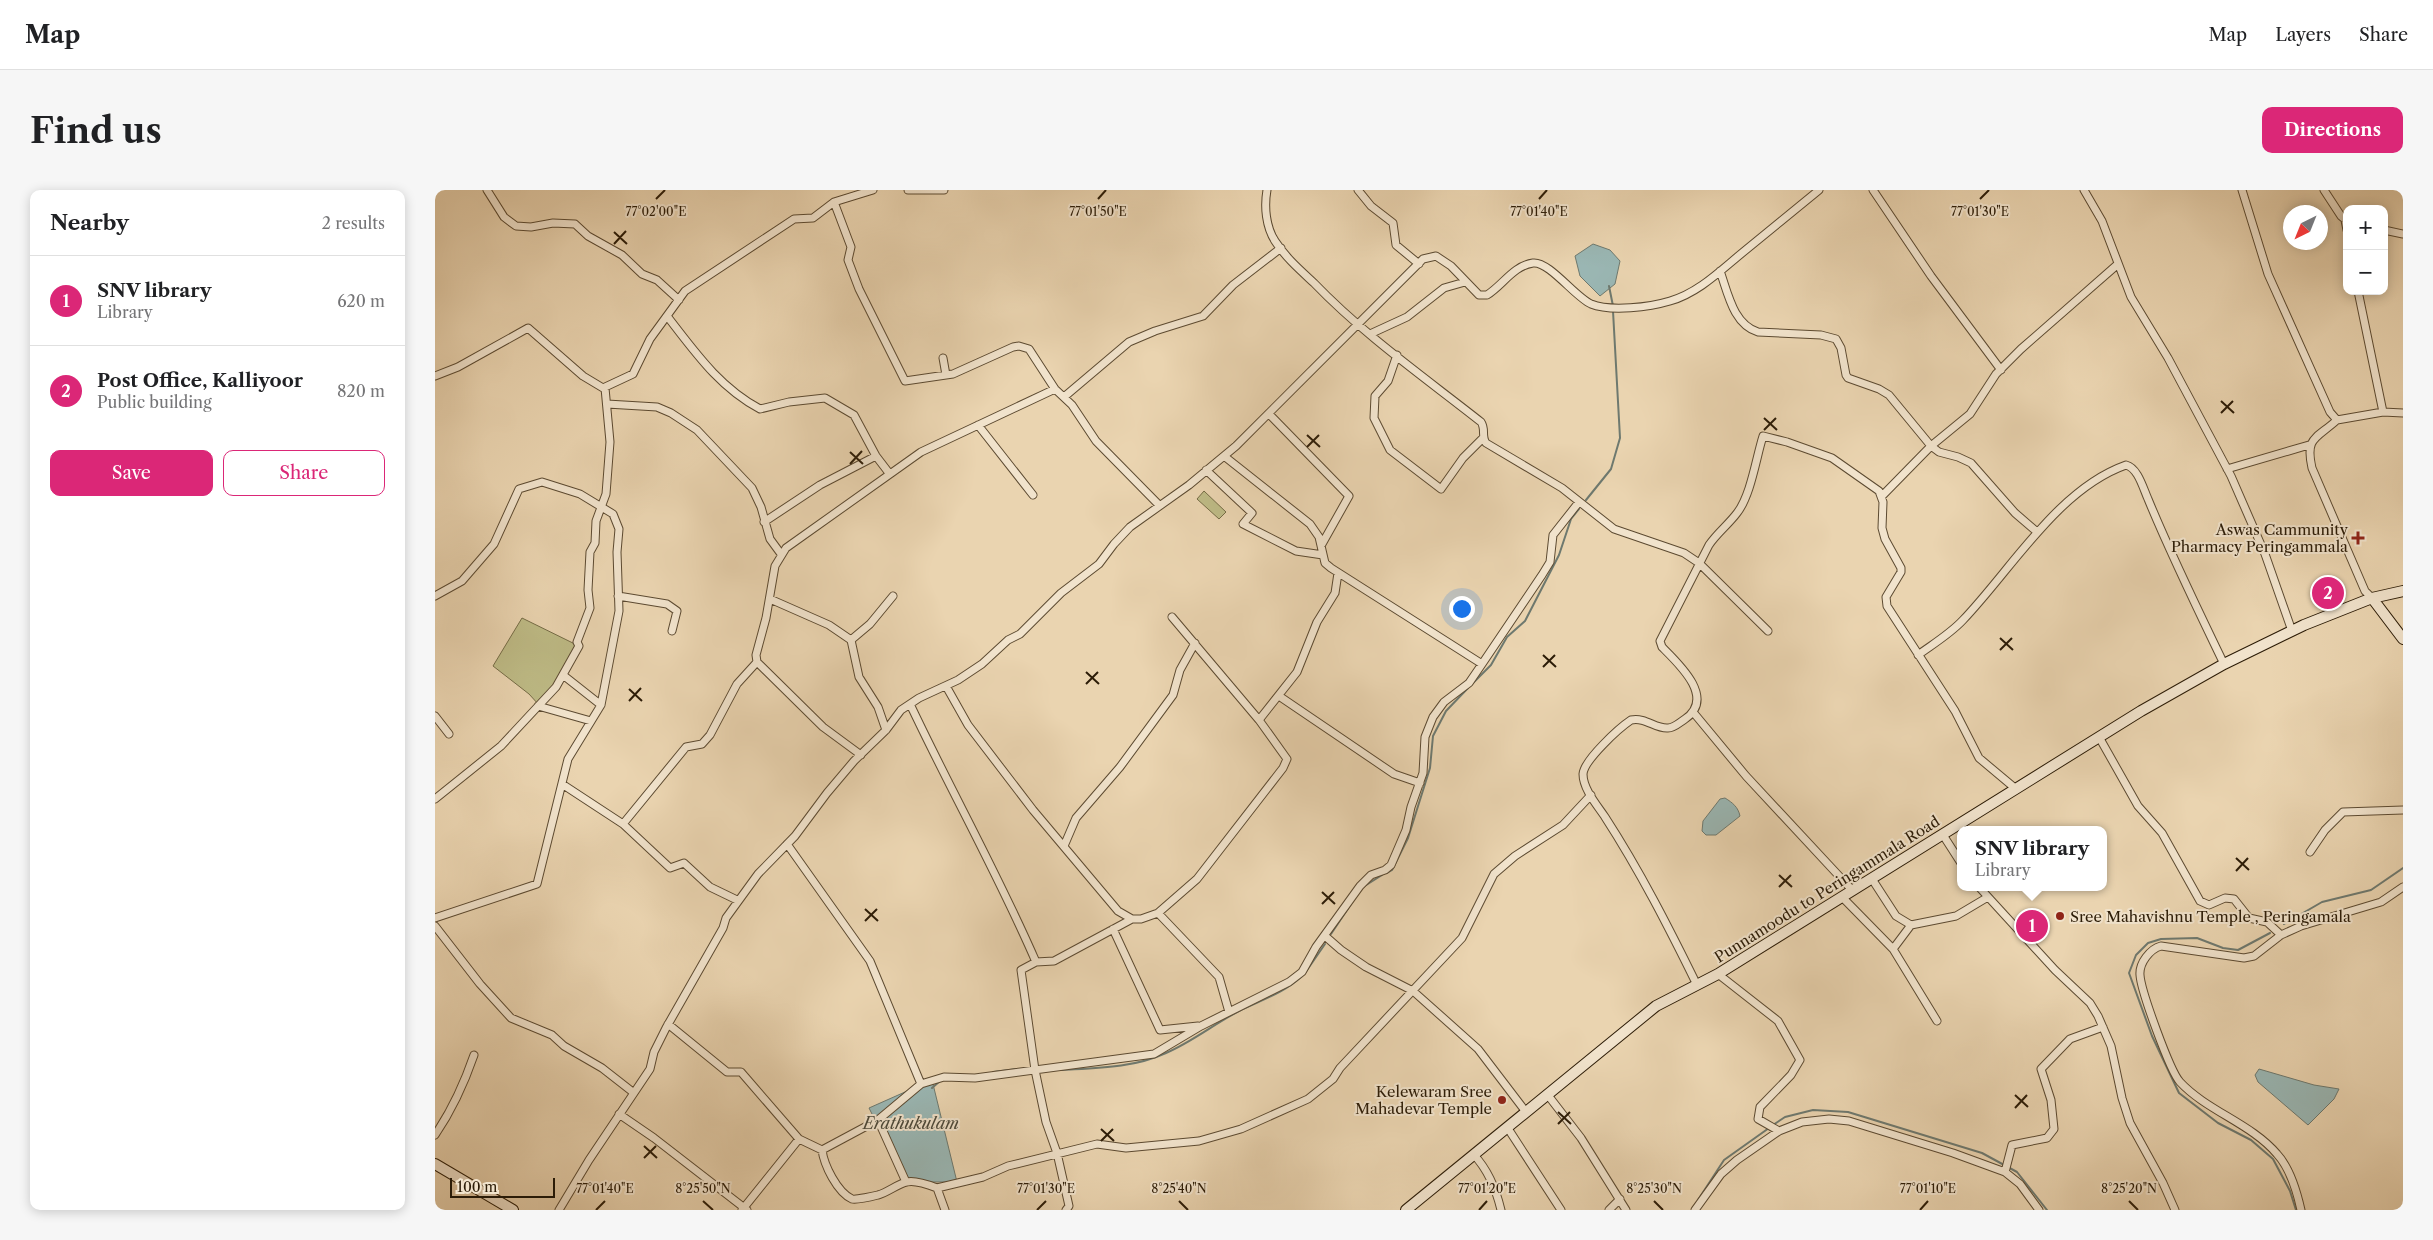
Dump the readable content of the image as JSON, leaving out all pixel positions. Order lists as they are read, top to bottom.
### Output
{
  "streets": {
    "main road": ["Punnamoodu to Peringammala Road"]
  },
  "water": ["Erathukulam"],
  "places": {
    "health": ["Aswas Cammunity Pharmacy Peringammala"],
    "other": ["Sree Mahavishnu Temple , Peringamala", "Kelewaram Sree Mahadevar Temple"]
  },
  "scale_bar": "100 m",
  "north": "bottom left",
  "page": {
    "header": "Map",
    "nav": ["Map", "Layers", "Share"],
    "buttons": [
      "Directions",
      ["Save", "Share"]
    ],
    "title": "Find us",
    "heading": ["Nearby", "2 results"],
    "map_buttons": ["+", "−"],
    "list": [
      {
        "mark": "1",
        "name": "SNV library",
        "note": "Library",
        "value": "620 m"
      },
      {
        "mark": "2",
        "name": "Post Office, Kalliyoor",
        "note": "Public building",
        "value": "820 m"
      }
    ],
    "pins": ["2", "1"],
    "popup": ["SNV library", "Library"],
    "scale": "100 m"
  },
  "coordinates": [
    "77°02'00\"E",
    "77°01'50\"E",
    "77°01'40\"E",
    "77°01'30\"E",
    "77°01'20\"E",
    "77°01'10\"E",
    "8°25'50\"N",
    "8°25'40\"N",
    "8°25'30\"N",
    "8°25'20\"N"
  ]
}
